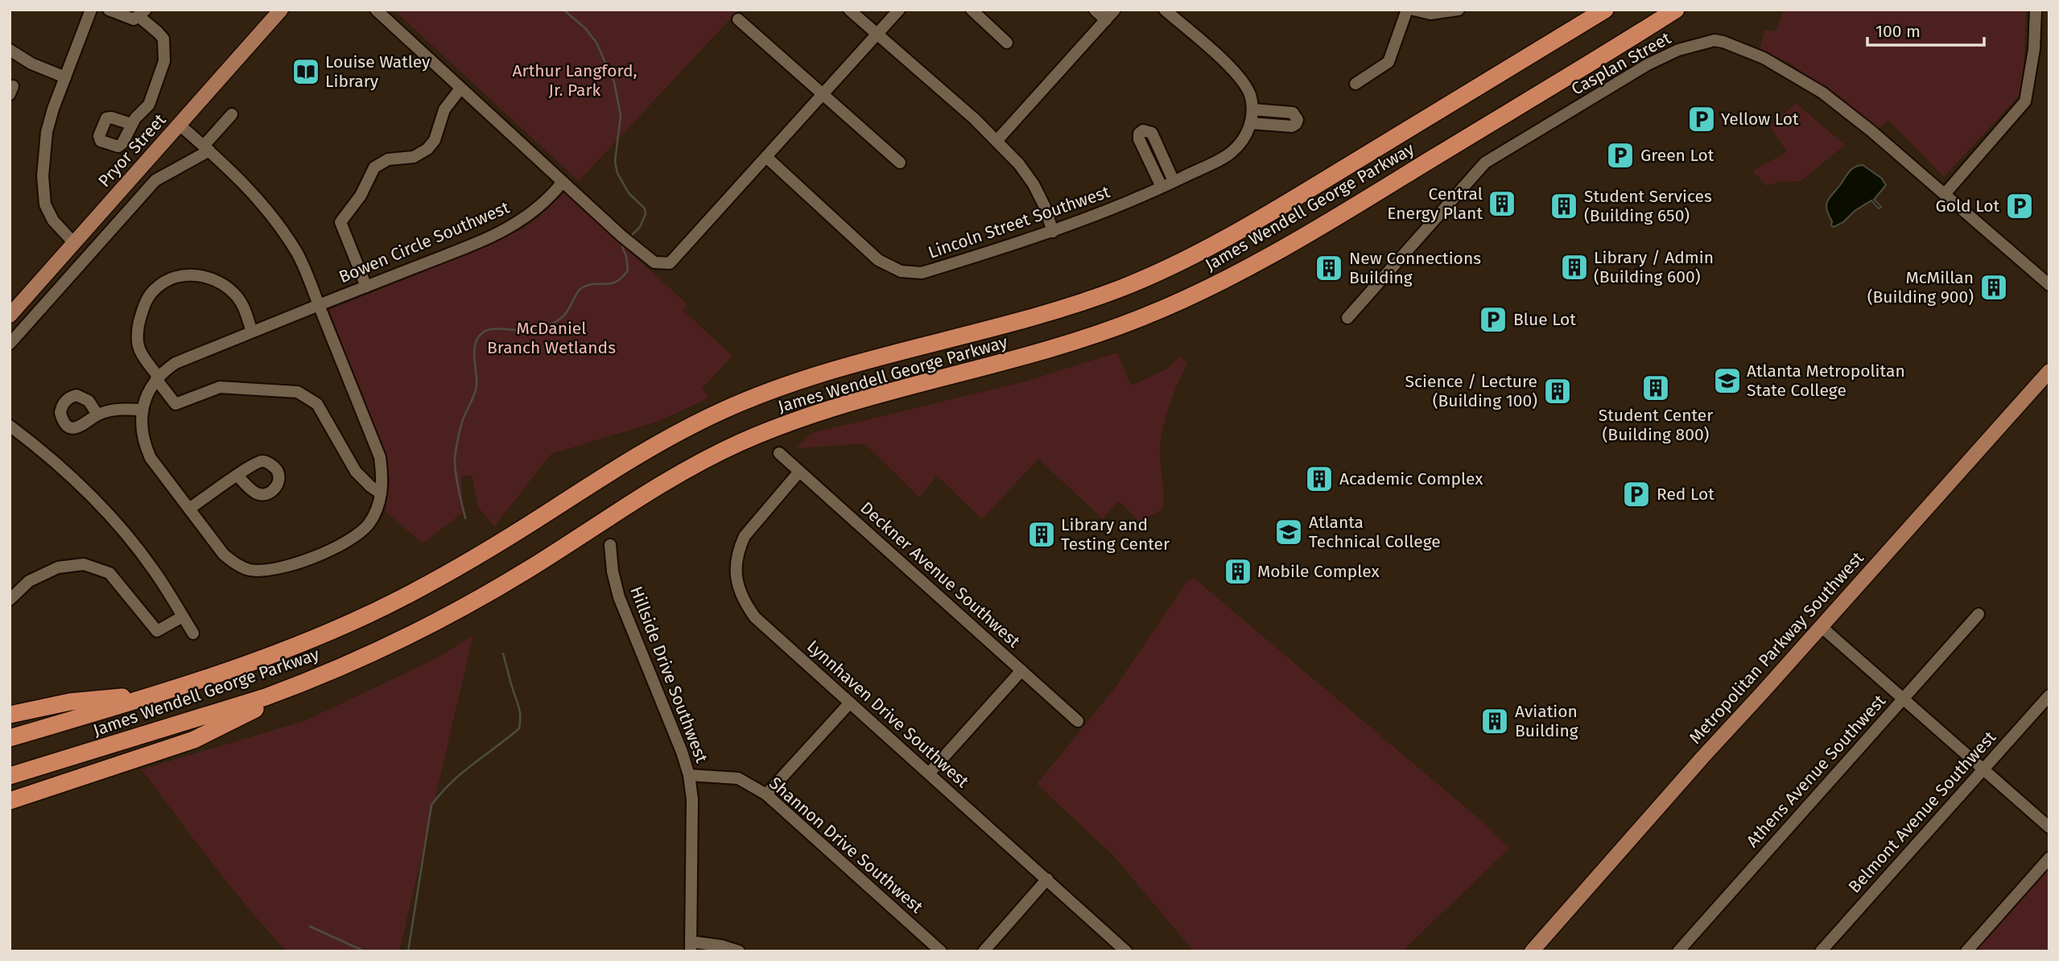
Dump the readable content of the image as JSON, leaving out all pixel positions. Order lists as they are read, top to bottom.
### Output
{
  "streets": {
    "highway": ["James Wendell George Parkway"],
    "main road": ["Pryor Street", "Metropolitan Parkway Southwest"],
    "street": [
      "Casplan Street",
      "Lincoln Street Southwest",
      "Bowen Circle Southwest",
      "Deckner Avenue Southwest",
      "Hillside Drive Southwest",
      "Lynnhaven Drive Southwest",
      "Athens Avenue Southwest",
      "Belmont Avenue Southwest",
      "Shannon Drive Southwest"
    ]
  },
  "crossings": [
    ["Pryor Street", "Bowen Circle Southwest"],
    ["Deckner Avenue Southwest", "Lynnhaven Drive Southwest"],
    ["Hillside Drive Southwest", "Shannon Drive Southwest"]
  ],
  "parks": ["Arthur Langford, Jr. Park", "McDaniel Branch Wetlands"],
  "places": {
    "library": ["Louise Watley Library"],
    "parking": [
      "Yellow Lot",
      "Green Lot",
      "Gold Lot",
      "Blue Lot",
      "Red Lot"
    ],
    "building": [
      "Central Energy Plant",
      "Student Services (Building 650)",
      "Library / Admin (Building 600)",
      "New Connections Building",
      "McMillan (Building 900)",
      "Student Center (Building 800)",
      "Science / Lecture (Building 100)",
      "Academic Complex",
      "Library and Testing Center",
      "Mobile Complex",
      "Aviation Building"
    ],
    "school or university": ["Atlanta Metropolitan State College", "Atlanta Technical College"]
  },
  "scale_bar": "100 m"
}
